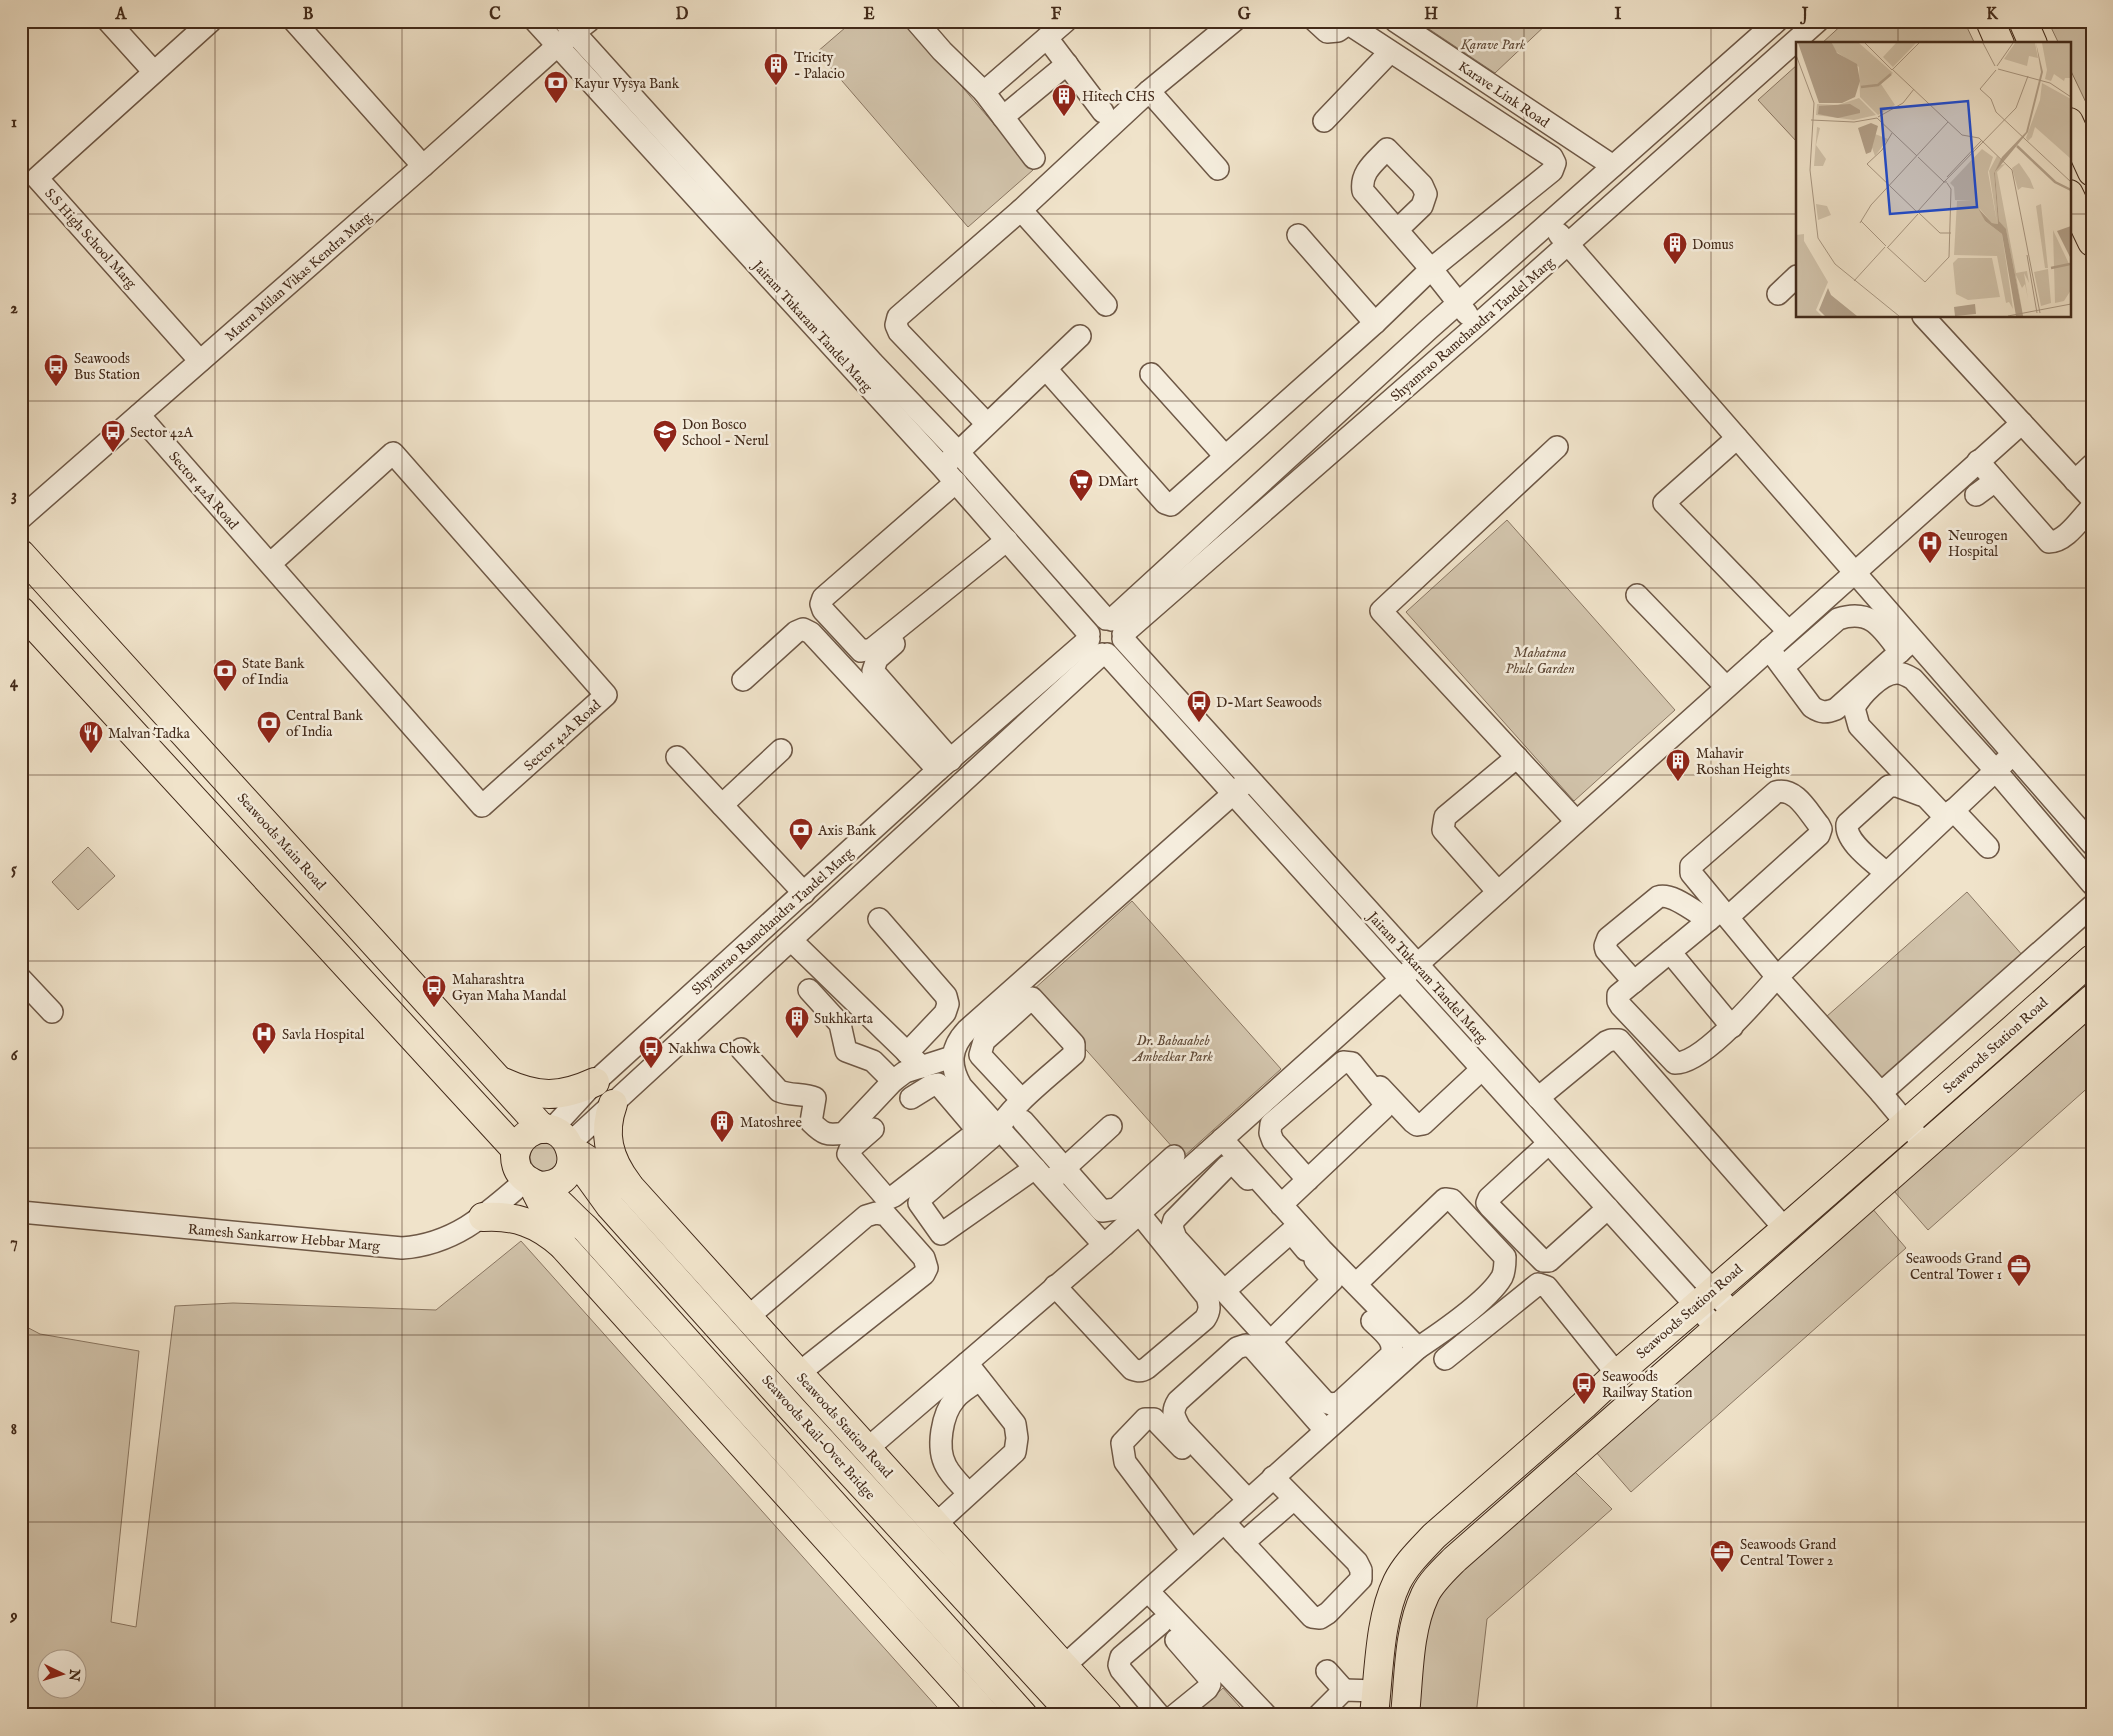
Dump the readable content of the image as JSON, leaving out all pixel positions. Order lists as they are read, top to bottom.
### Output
{
  "streets": {
    "main road": ["Seawoods Main Road", "Seawoods Station Road", "Seawoods Rail-Over Bridge"],
    "street": [
      "Karave Link Road",
      "S.S High School Marg",
      "Matru Milan Vikas Kendra Marg",
      "Jairam Tukaram Tandel Marg",
      "Shyamrao Ramchandra Tandel Marg",
      "Sector 42A Road",
      "Ramesh Sankarrow Hebbar Marg"
    ]
  },
  "crossings": [
    ["Karave Link Road", "Shyamrao Ramchandra Tandel Marg"],
    ["S.S High School Marg", "Matru Milan Vikas Kendra Marg"],
    ["Matru Milan Vikas Kendra Marg", "Jairam Tukaram Tandel Marg"],
    ["Matru Milan Vikas Kendra Marg", "Sector 42A Road"],
    ["Jairam Tukaram Tandel Marg", "Shyamrao Ramchandra Tandel Marg"],
    ["Jairam Tukaram Tandel Marg", "Seawoods Station Road"],
    ["Shyamrao Ramchandra Tandel Marg", "Seawoods Main Road"],
    ["Shyamrao Ramchandra Tandel Marg", "Seawoods Station Road"],
    ["Shyamrao Ramchandra Tandel Marg", "Ramesh Sankarrow Hebbar Marg"],
    ["Shyamrao Ramchandra Tandel Marg", "Seawoods Rail-Over Bridge"],
    ["Seawoods Main Road", "Seawoods Station Road"],
    ["Seawoods Main Road", "Ramesh Sankarrow Hebbar Marg"],
    ["Seawoods Main Road", "Seawoods Rail-Over Bridge"],
    ["Seawoods Station Road", "Ramesh Sankarrow Hebbar Marg"],
    ["Seawoods Station Road", "Seawoods Rail-Over Bridge"],
    ["Ramesh Sankarrow Hebbar Marg", "Seawoods Rail-Over Bridge"]
  ],
  "parks": ["Karave Park", "Mahatma Phule Garden", "Dr. Babasaheb Ambedkar Park"],
  "places": {
    "building": [
      "Tricity - Palacio",
      "Hitech CHS",
      "Domus",
      "Mahavir Roshan Heights",
      "Sukhkarta",
      "Matoshree"
    ],
    "bank": [
      "Kayur Vysya Bank",
      "State Bank of India",
      "Central Bank of India",
      "Axis Bank"
    ],
    "bus stop": [
      "Seawoods Bus Station",
      "Sector 42A",
      "D-Mart Seawoods",
      "Maharashtra Gyan Maha Mandal",
      "Nakhwa Chowk",
      "Seawoods Railway Station"
    ],
    "school or university": ["Don Bosco School - Nerul"],
    "supermarket": ["DMart"],
    "hospital": ["Neurogen Hospital", "Savla Hospital"],
    "restaurant": ["Malvan Tadka"],
    "office": ["Seawoods Grand Central Tower 1", "Seawoods Grand Central Tower 2"]
  },
  "north": "right",
  "grid": {
    "columns": [
      "A",
      "B",
      "C",
      "D",
      "E",
      "F",
      "G",
      "H",
      "I",
      "J",
      "K"
    ],
    "rows": [
      "1",
      "2",
      "3",
      "4",
      "5",
      "6",
      "7",
      "8",
      "9"
    ]
  }
}
